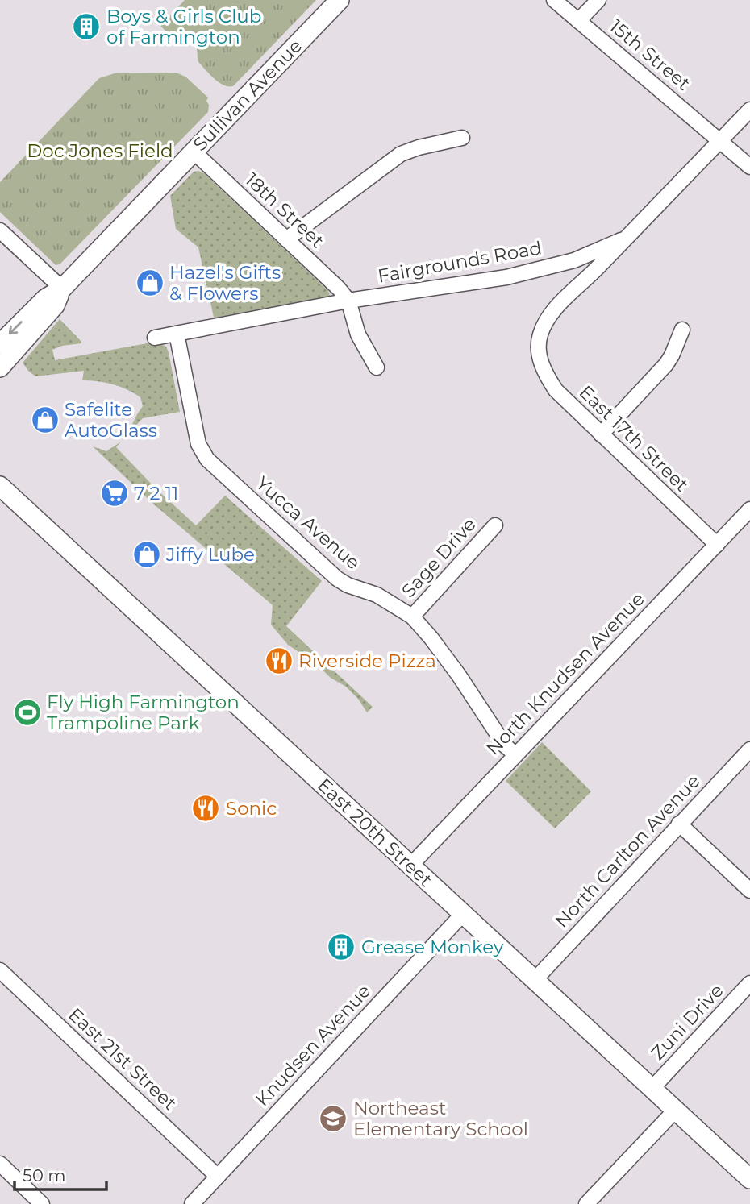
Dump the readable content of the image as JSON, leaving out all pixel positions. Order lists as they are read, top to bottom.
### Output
{
  "streets": {
    "main road": ["Sullivan Avenue", "East 20th Street"],
    "street": [
      "15th Street",
      "18th Street",
      "Fairgrounds Road",
      "East 17th Street",
      "Yucca Avenue",
      "Sage Drive",
      "North Knudsen Avenue",
      "North Carlton Avenue",
      "Zuni Drive",
      "Knudsen Avenue",
      "East 21st Street"
    ]
  },
  "crossings": [
    ["15th Street", "Fairgrounds Road"],
    ["Sullivan Avenue", "18th Street"],
    ["18th Street", "Fairgrounds Road"],
    ["Fairgrounds Road", "East 17th Street"],
    ["Fairgrounds Road", "Yucca Avenue"],
    ["East 17th Street", "North Knudsen Avenue"],
    ["Yucca Avenue", "Sage Drive"],
    ["Yucca Avenue", "North Knudsen Avenue"],
    ["North Knudsen Avenue", "East 20th Street"],
    ["East 20th Street", "North Carlton Avenue"],
    ["East 20th Street", "Zuni Drive"],
    ["East 20th Street", "Knudsen Avenue"],
    ["Knudsen Avenue", "East 21st Street"]
  ],
  "parks": ["Doc Jones Field"],
  "places": {
    "building": ["Boys & Girls Club of Farmington", "Grease Monkey"],
    "shop": ["Hazel's Gifts & Flowers", "Safelite AutoGlass", "Jiffy Lube"],
    "supermarket": ["7 2 11"],
    "restaurant": ["Riverside Pizza", "Sonic"],
    "sports": ["Fly High Farmington Trampoline Park"],
    "school or university": ["Northeast Elementary School"]
  },
  "scale_bar": "50 m"
}
